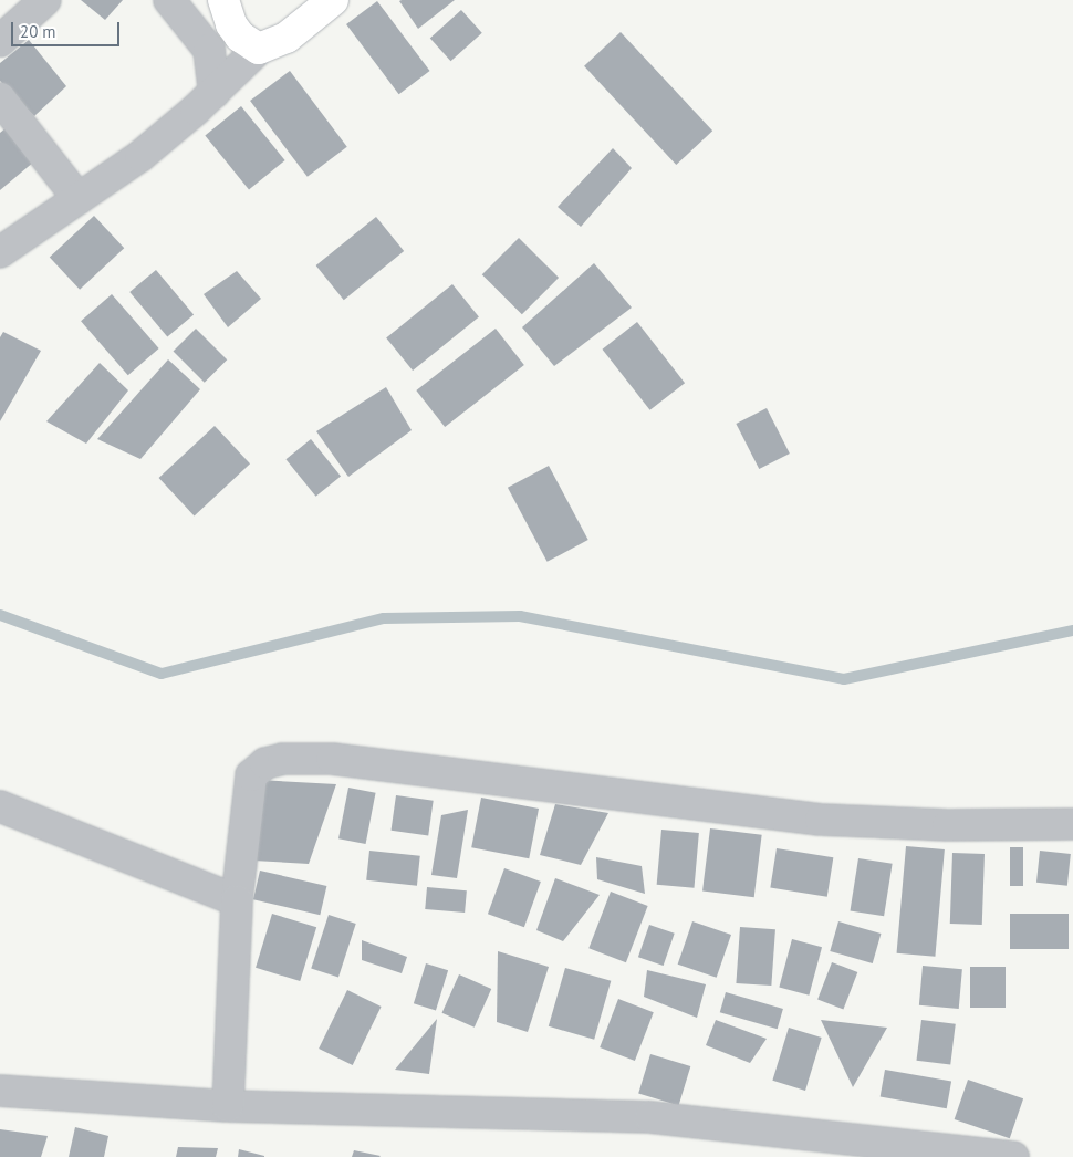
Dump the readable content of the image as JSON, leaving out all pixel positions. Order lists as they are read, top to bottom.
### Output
{
  "scale_bar": "20 m"
}
